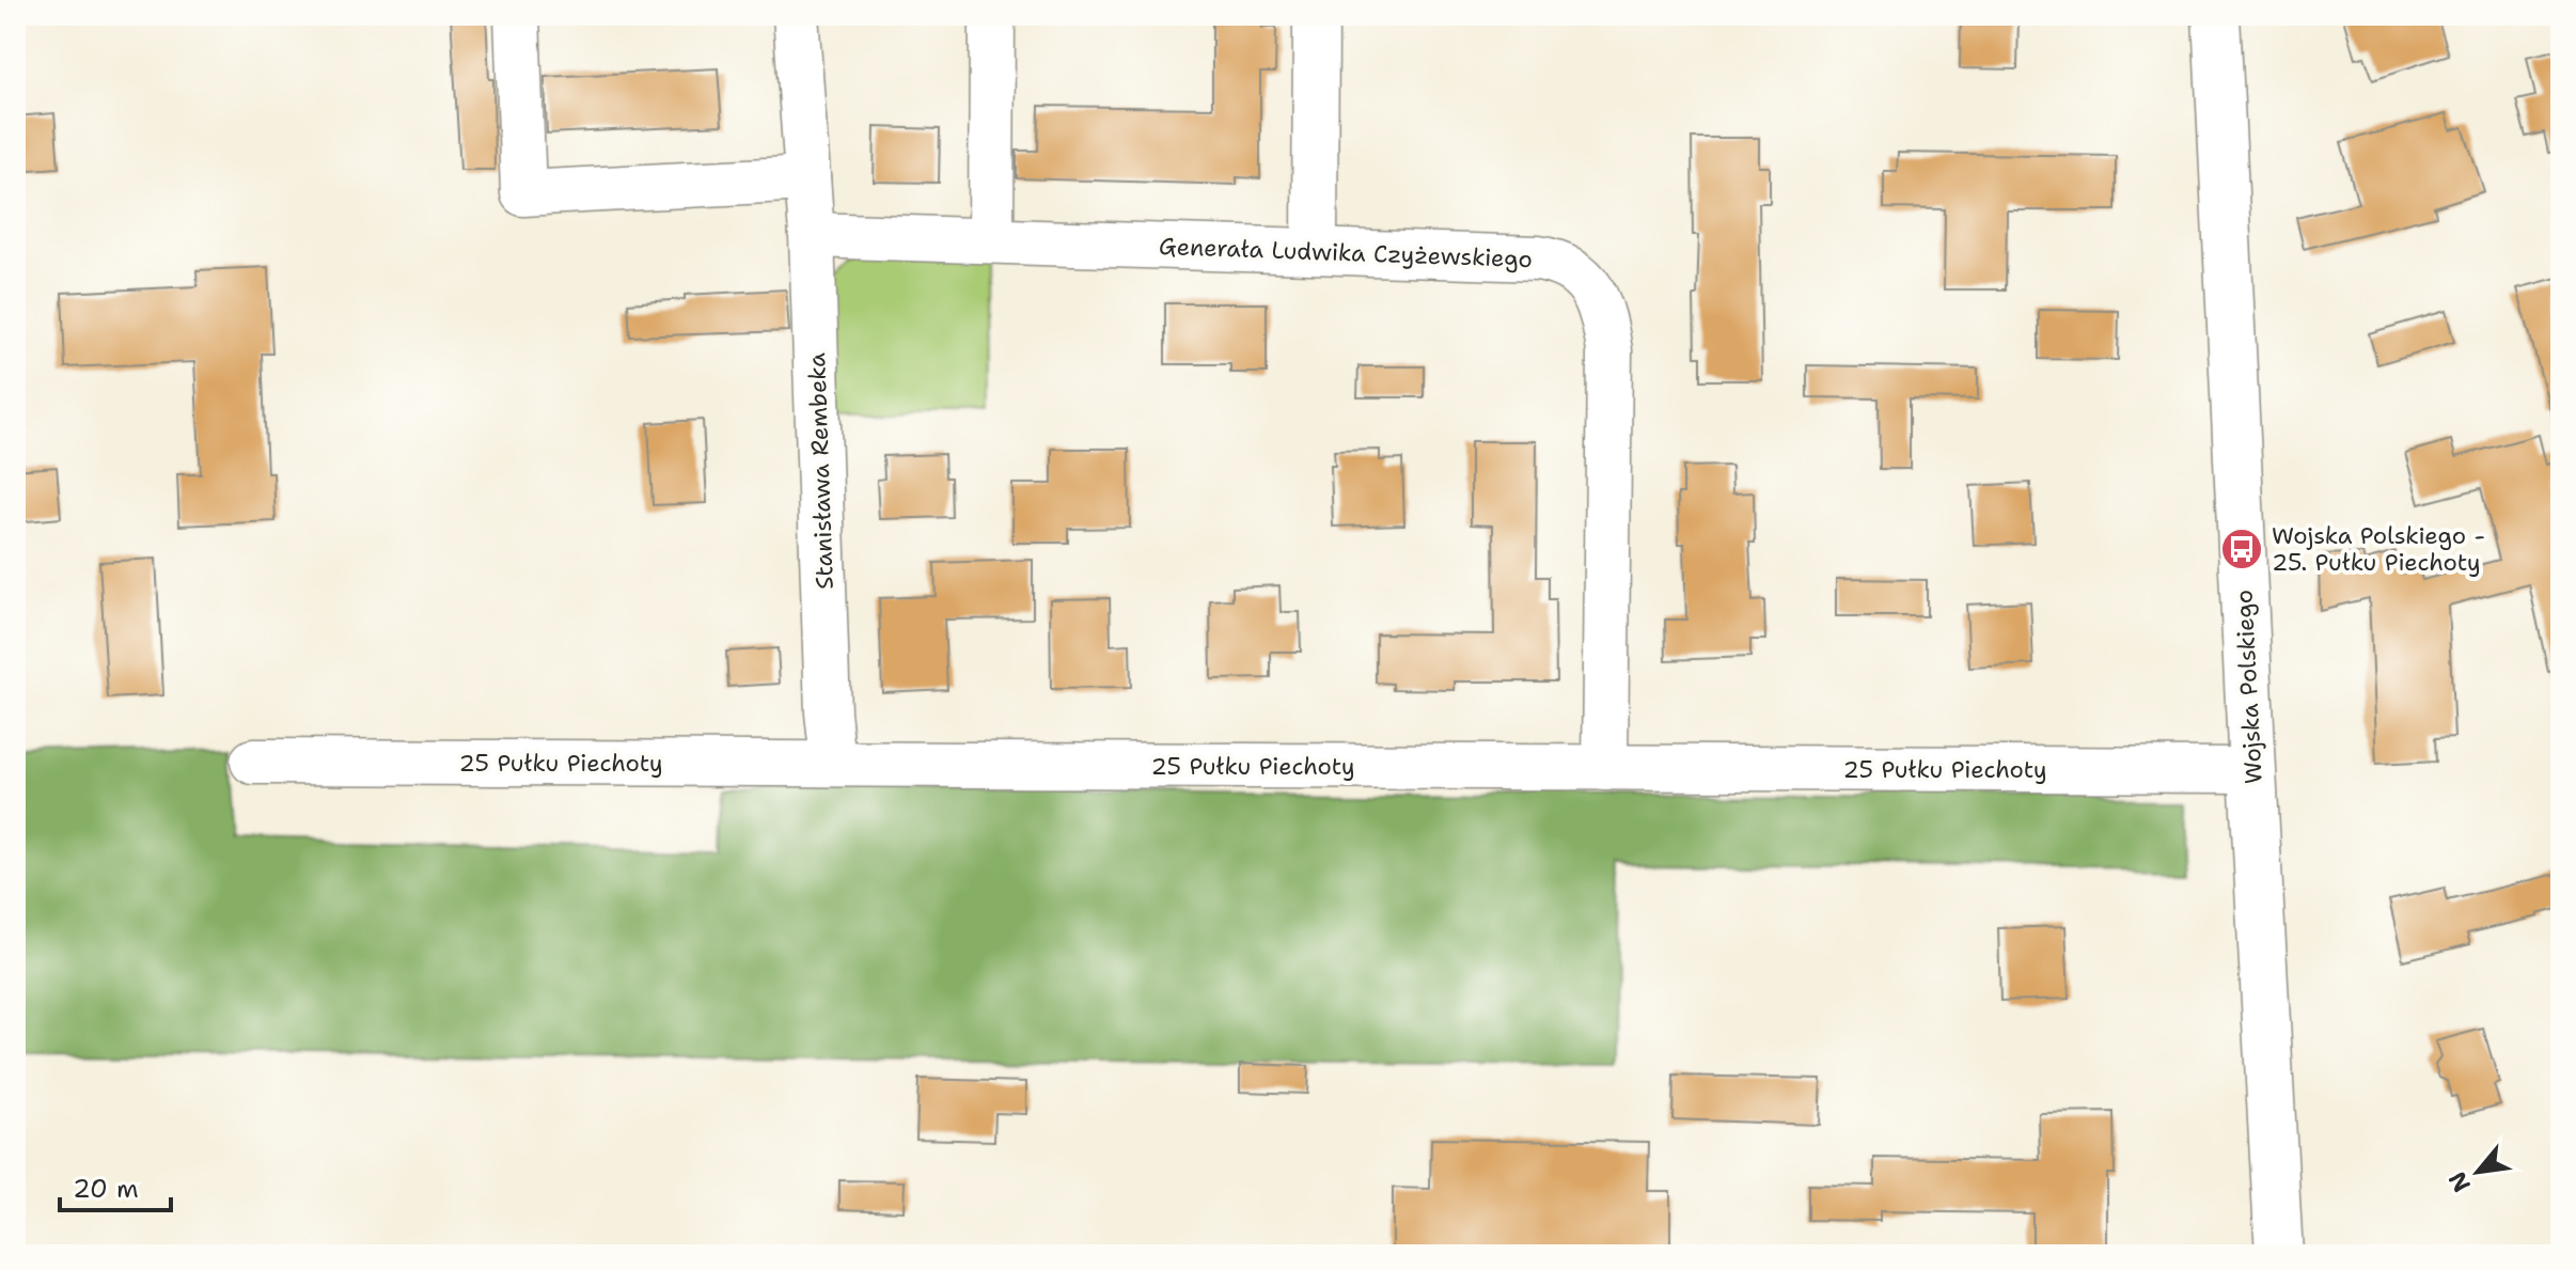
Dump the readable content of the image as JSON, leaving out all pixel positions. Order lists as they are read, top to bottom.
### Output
{
  "streets": {
    "main road": ["Wojska Polskiego"],
    "street": ["Generała Ludwika Czyżewskiego", "Stanisława Rembeka", "25 Pułku Piechoty"]
  },
  "crossings": [
    ["Generała Ludwika Czyżewskiego", "Stanisława Rembeka"],
    ["Generała Ludwika Czyżewskiego", "25 Pułku Piechoty"],
    ["Stanisława Rembeka", "25 Pułku Piechoty"],
    ["Wojska Polskiego", "25 Pułku Piechoty"]
  ],
  "places": {
    "bus stop": ["Wojska Polskiego - 25. Pułku Piechoty"]
  },
  "scale_bar": "20 m",
  "north": "bottom left"
}
